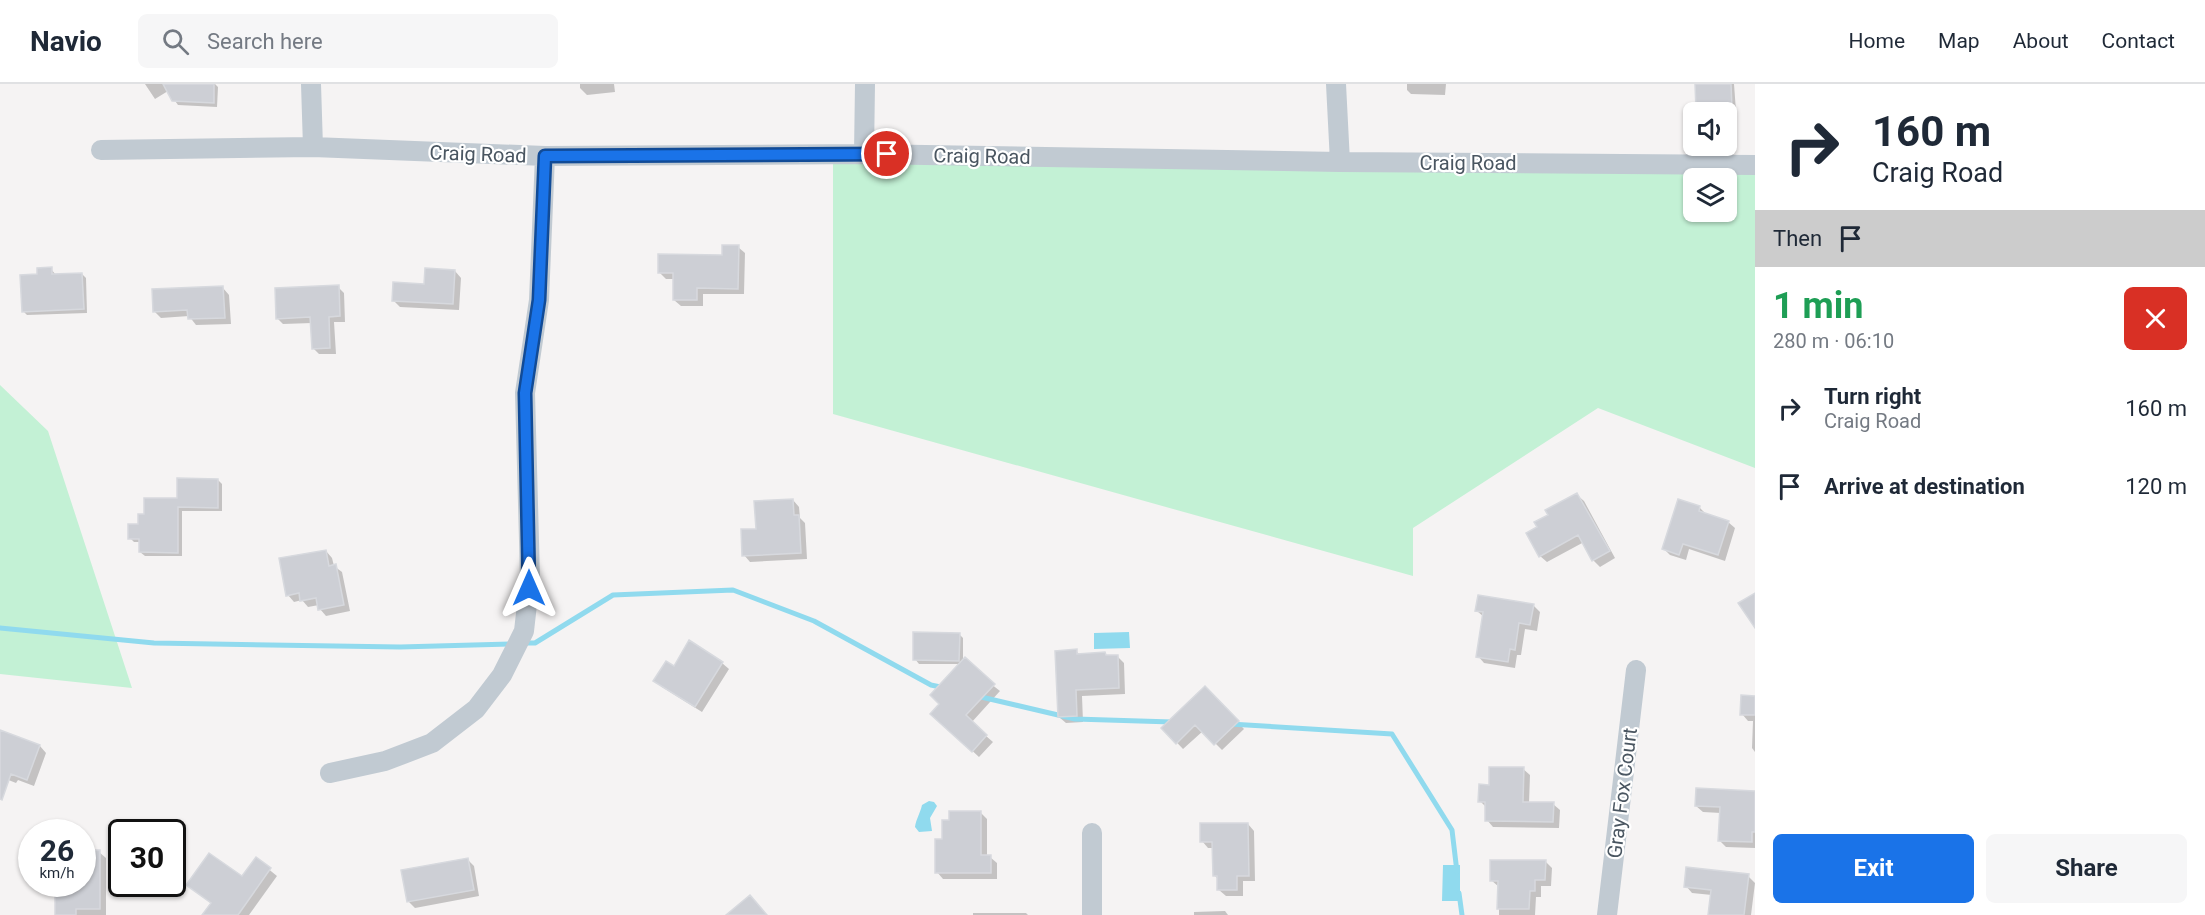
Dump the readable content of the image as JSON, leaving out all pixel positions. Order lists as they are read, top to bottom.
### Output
{
  "streets": {
    "street": ["Craig Road", "Gray Fox Court"]
  },
  "page": {
    "header": "Navio",
    "search": "Search here",
    "nav": [
      "Home",
      "Map",
      "About",
      "Contact"
    ],
    "turn": ["160 m", "Craig Road"],
    "then": "Then",
    "heading": ["1 min", "280 m · 06:10"],
    "list": [
      {
        "name": "Turn right",
        "note": "Craig Road",
        "value": "160 m"
      },
      {
        "name": "Arrive at destination",
        "value": "120 m"
      }
    ],
    "speed": "26 km/h",
    "limit": "30",
    "buttons": ["Exit", "Share"]
  }
}
